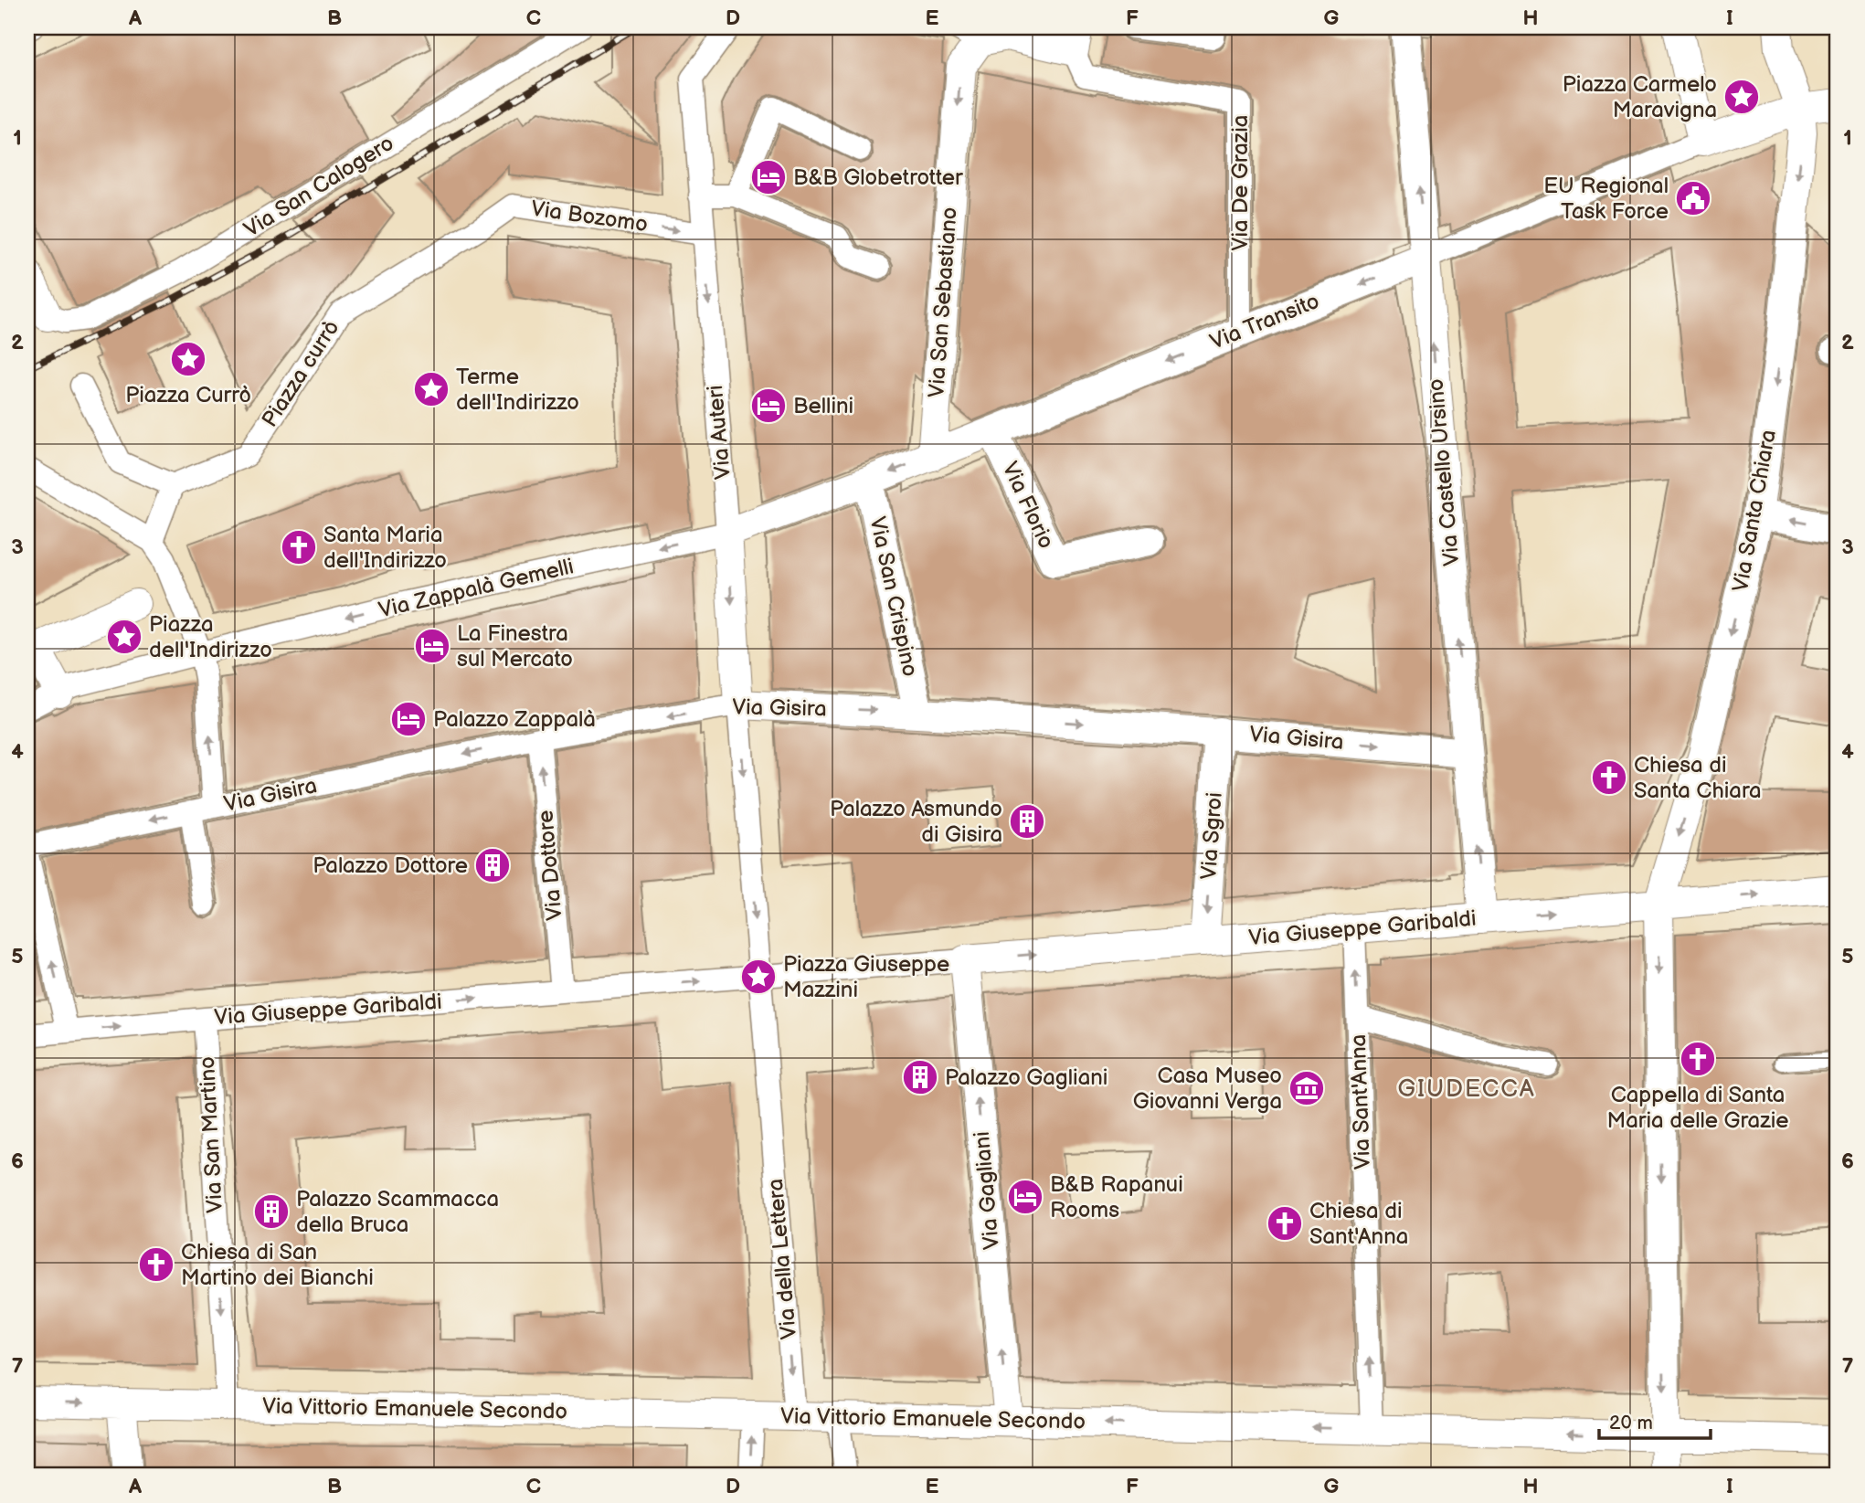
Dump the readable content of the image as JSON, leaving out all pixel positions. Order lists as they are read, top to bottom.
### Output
{
  "streets": {
    "street": [
      "Via De Grazia",
      "Via San Calogero",
      "Via Bozomo",
      "Via San Sebastiano",
      "Via Transito",
      "Piazza currò",
      "Via Auteri",
      "Via Castello Ursino",
      "Via Florio",
      "Via Santa Chiara",
      "Via Zappalà Gemelli",
      "Via San Crispino",
      "Via Gisira",
      "Via Sgroi",
      "Via Dottore",
      "Via Giuseppe Garibaldi",
      "Via Sant'Anna",
      "Via San Martino",
      "Via Gagliani",
      "Via della Lettera",
      "Via Vittorio Emanuele Secondo"
    ]
  },
  "crossings": [
    ["Via De Grazia", "Via Transito"],
    ["Via Bozomo", "Piazza currò"],
    ["Via Bozomo", "Via Auteri"],
    ["Via San Sebastiano", "Via Transito"],
    ["Via Transito", "Via Auteri"],
    ["Via Transito", "Via Castello Ursino"],
    ["Via Transito", "Via Florio"],
    ["Via Transito", "Via Santa Chiara"],
    ["Via Transito", "Via Zappalà Gemelli"],
    ["Via Transito", "Via San Crispino"],
    ["Via Auteri", "Via Zappalà Gemelli"],
    ["Via Auteri", "Via Gisira"],
    ["Via Auteri", "Via Giuseppe Garibaldi"],
    ["Via Auteri", "Via della Lettera"],
    ["Via Castello Ursino", "Via Gisira"],
    ["Via Castello Ursino", "Via Giuseppe Garibaldi"],
    ["Via Santa Chiara", "Via Giuseppe Garibaldi"],
    ["Via Santa Chiara", "Via Vittorio Emanuele Secondo"],
    ["Via San Crispino", "Via Gisira"],
    ["Via Gisira", "Via Sgroi"],
    ["Via Gisira", "Via Dottore"],
    ["Via Sgroi", "Via Giuseppe Garibaldi"],
    ["Via Dottore", "Via Giuseppe Garibaldi"],
    ["Via Giuseppe Garibaldi", "Via Sant'Anna"],
    ["Via Giuseppe Garibaldi", "Via San Martino"],
    ["Via Giuseppe Garibaldi", "Via Gagliani"],
    ["Via Giuseppe Garibaldi", "Via della Lettera"],
    ["Via Sant'Anna", "Via Vittorio Emanuele Secondo"],
    ["Via San Martino", "Via Vittorio Emanuele Secondo"],
    ["Via Gagliani", "Via Vittorio Emanuele Secondo"],
    ["Via della Lettera", "Via Vittorio Emanuele Secondo"]
  ],
  "one_way": [
    "Via Bozomo",
    "Via San Sebastiano",
    "Via Transito",
    "Via Auteri",
    "Via Castello Ursino",
    "Via Santa Chiara",
    "Via Zappalà Gemelli",
    "Via Sgroi",
    "Via Dottore",
    "Via Giuseppe Garibaldi",
    "Via Sant'Anna",
    "Via San Martino",
    "Via Gagliani",
    "Via della Lettera"
  ],
  "districts": ["GIUDECCA"],
  "places": {
    "place": [
      "Piazza Carmelo Maravigna",
      "Piazza Currò",
      "Terme dell'Indirizzo",
      "Piazza dell'Indirizzo",
      "Piazza Giuseppe Mazzini"
    ],
    "hotel": [
      "B&B Globetrotter",
      "Bellini",
      "La Finestra sul Mercato",
      "Palazzo Zappalà",
      "B&B Rapanui Rooms"
    ],
    "public building": ["EU Regional Task Force"],
    "church": [
      "Santa Maria dell'Indirizzo",
      "Chiesa di Santa Chiara",
      "Cappella di Santa Maria delle Grazie",
      "Chiesa di Sant'Anna",
      "Chiesa di San Martino dei Bianchi"
    ],
    "building": [
      "Palazzo Asmundo di Gisira",
      "Palazzo Dottore",
      "Palazzo Gagliani",
      "Palazzo Scammacca della Bruca"
    ],
    "museum": ["Casa Museo Giovanni Verga"]
  },
  "scale_bar": "20 m",
  "grid": {
    "columns": [
      "A",
      "B",
      "C",
      "D",
      "E",
      "F",
      "G",
      "H",
      "I"
    ],
    "rows": [
      "1",
      "2",
      "3",
      "4",
      "5",
      "6",
      "7"
    ]
  }
}
